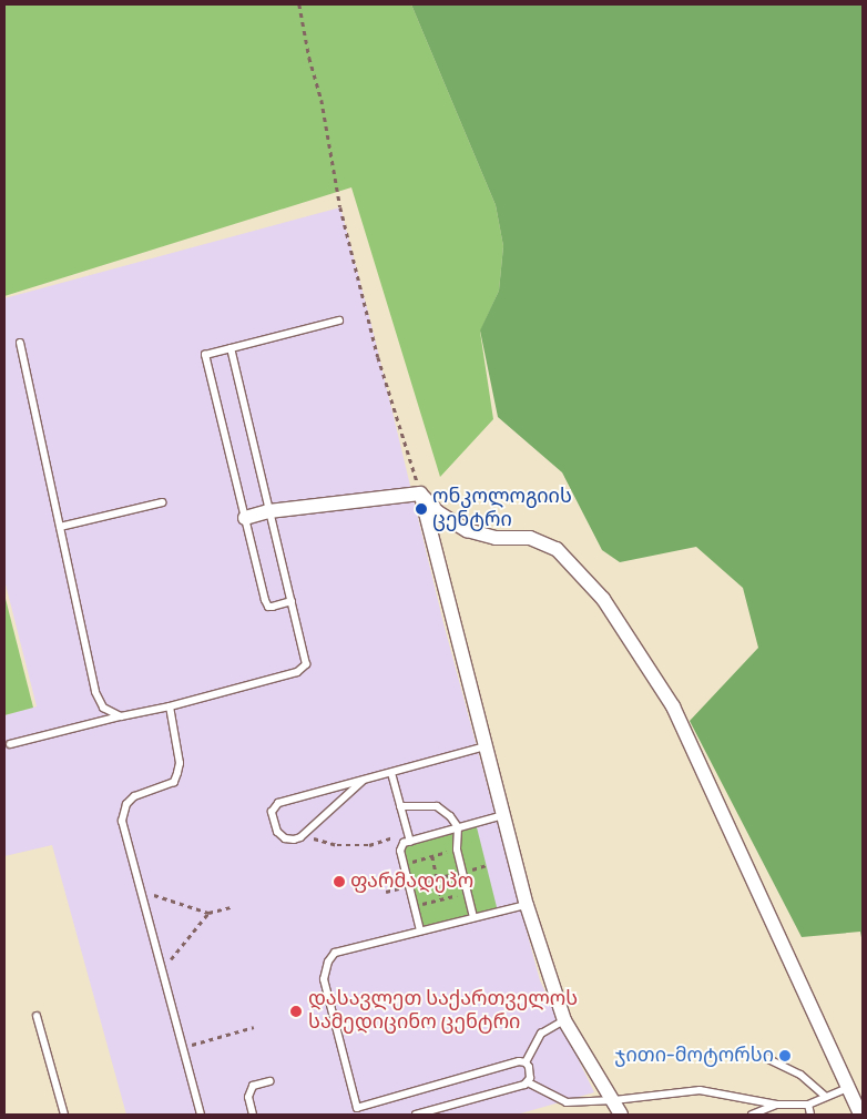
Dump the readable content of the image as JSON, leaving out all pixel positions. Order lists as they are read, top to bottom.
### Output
{
  "places": [
    "ონკოლოგიის ცენტრი",
    "ფარმადეპო",
    "დასავლეთ საქართველოს სამედიცინო ცენტრი",
    "ჯითი-მოტორსი"
  ]
}
